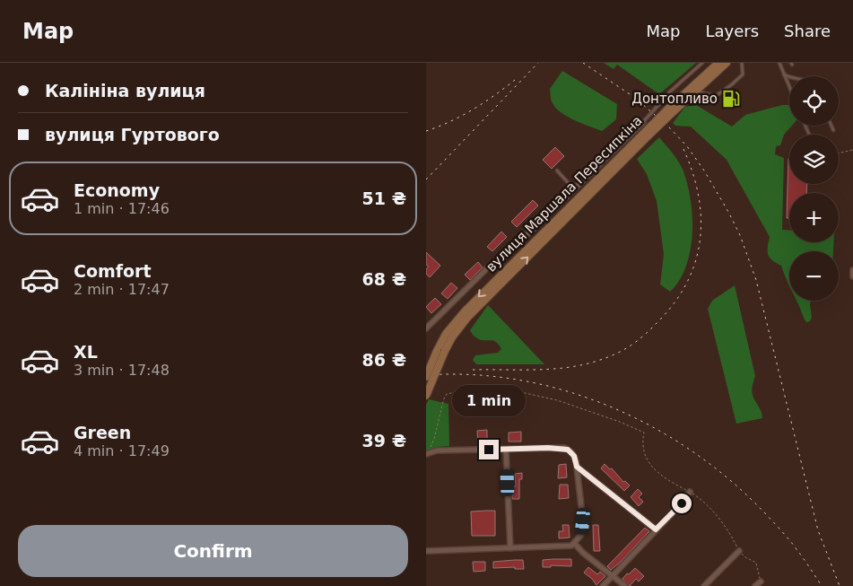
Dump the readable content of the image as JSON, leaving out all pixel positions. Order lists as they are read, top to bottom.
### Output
{
  "streets": {
    "main road": ["вулиця Маршала Пересипкіна"]
  },
  "places": {
    "fuel station": ["Донтопливо"]
  },
  "page": {
    "header": "Map",
    "nav": ["Map", "Layers", "Share"],
    "banner": ["Калініна вулиця", "вулиця Гуртового"],
    "map_buttons": ["+", "−"],
    "list": [
      {
        "name": "Economy",
        "note": "1 min · 17:46",
        "value": "51 ₴"
      },
      {
        "name": "Comfort",
        "note": "2 min · 17:47",
        "value": "68 ₴"
      },
      {
        "name": "XL",
        "note": "3 min · 17:48",
        "value": "86 ₴"
      },
      {
        "name": "Green",
        "note": "4 min · 17:49",
        "value": "39 ₴"
      }
    ],
    "bubble": "1 min",
    "buttons": "Confirm"
  }
}
